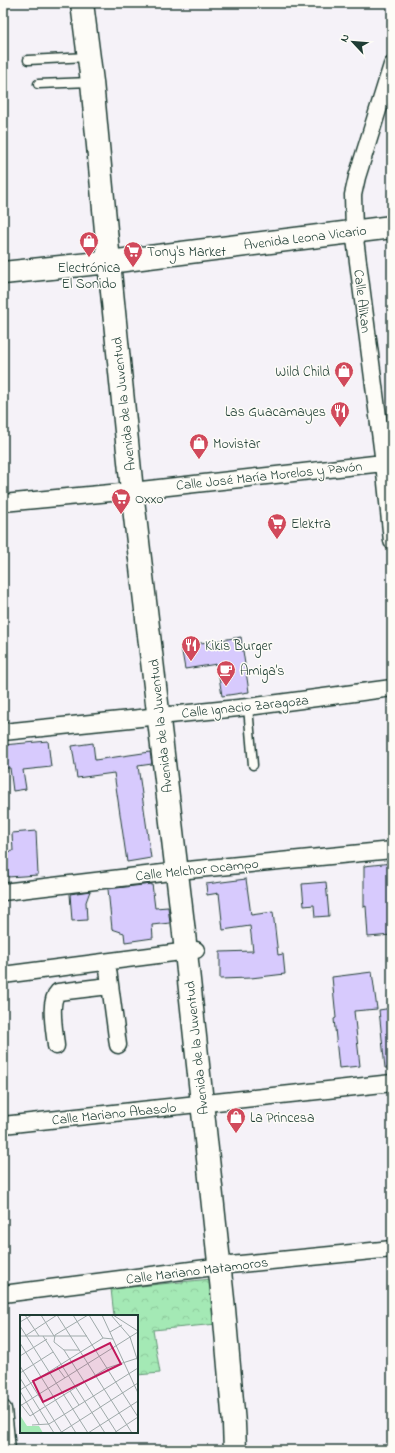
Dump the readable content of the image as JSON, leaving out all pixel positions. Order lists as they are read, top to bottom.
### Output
{
  "streets": {
    "street": [
      "Avenida Leona Vicario",
      "Calle Alikan",
      "Avenida de la Juventud",
      "Calle José María Morelos y Pavón",
      "Calle Ignacio Zaragoza",
      "Calle Melchor Ocampo",
      "Calle Mariano Abasolo",
      "Calle Mariano Matamoros"
    ]
  },
  "crossings": [
    ["Avenida Leona Vicario", "Calle Alikan"],
    ["Avenida Leona Vicario", "Avenida de la Juventud"],
    ["Calle Alikan", "Calle José María Morelos y Pavón"],
    ["Avenida de la Juventud", "Calle José María Morelos y Pavón"],
    ["Avenida de la Juventud", "Calle Ignacio Zaragoza"],
    ["Avenida de la Juventud", "Calle Melchor Ocampo"],
    ["Avenida de la Juventud", "Calle Mariano Abasolo"],
    ["Avenida de la Juventud", "Calle Mariano Matamoros"]
  ],
  "places": {
    "shop": [
      "Electrónica El Sonido",
      "Wild Child",
      "Movistar",
      "La Princesa"
    ],
    "supermarket": ["Tony's Market", "Oxxo", "Elektra"],
    "restaurant": ["Las Guacamayes", "Kikis Burger"],
    "cafe": ["Amiga's"]
  },
  "north": "top left"
}
